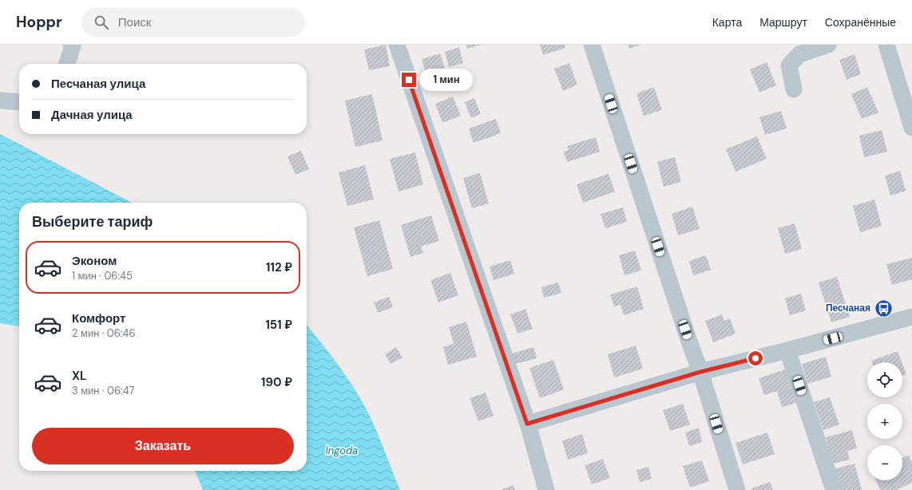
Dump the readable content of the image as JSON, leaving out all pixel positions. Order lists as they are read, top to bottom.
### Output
{
  "water": ["Ingoda"],
  "places": {
    "bus stop": ["Песчаная"]
  },
  "page": {
    "header": "Hoppr",
    "search": "Поиск",
    "nav": ["Карта", "Маршрут", "Сохранённые"],
    "banner": ["Песчаная улица", "Дачная улица"],
    "bubble": "1 мин",
    "heading": "Выберите тариф",
    "list": [
      {
        "name": "Эконом",
        "note": "1 мин · 06:45",
        "value": "112 ₽"
      },
      {
        "name": "Комфорт",
        "note": "2 мин · 06:46",
        "value": "151 ₽"
      },
      {
        "name": "XL",
        "note": "3 мин · 06:47",
        "value": "190 ₽"
      }
    ],
    "map_buttons": ["+", "−"],
    "buttons": "Заказать"
  }
}
